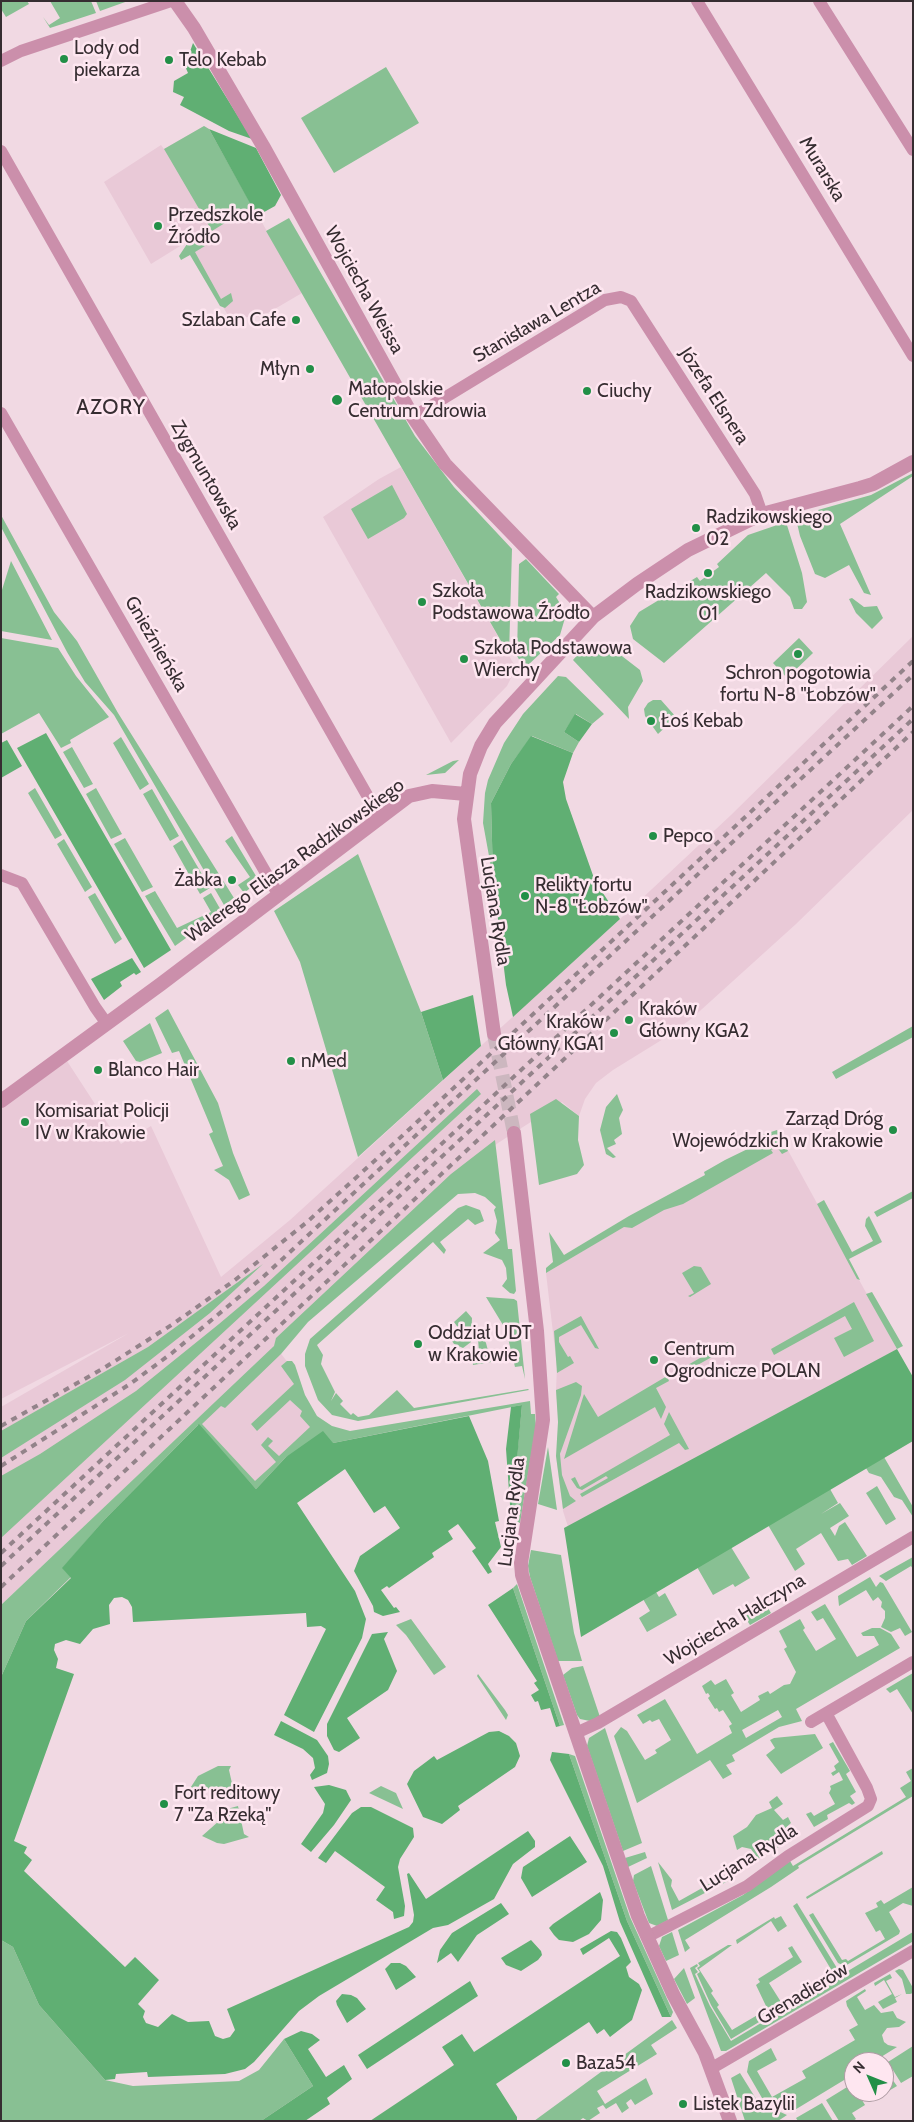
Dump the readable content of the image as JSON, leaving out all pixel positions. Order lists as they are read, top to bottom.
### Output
{
  "streets": {
    "street": [
      "Murarska",
      "Wojciecha Weissa",
      "Stanisława Lentza",
      "Józefa Elsnera",
      "Zygmuntowska",
      "Gnieźnieńska",
      "Walerego Eliasza Radzikowskiego",
      "Lucjana Rydla",
      "Wojciecha Halczyna",
      "Grenadierów"
    ]
  },
  "crossings": [
    ["Wojciecha Weissa", "Stanisława Lentza"],
    ["Stanisława Lentza", "Józefa Elsnera"],
    ["Zygmuntowska", "Walerego Eliasza Radzikowskiego"],
    ["Gnieźnieńska", "Walerego Eliasza Radzikowskiego"],
    ["Walerego Eliasza Radzikowskiego", "Lucjana Rydla"],
    ["Lucjana Rydla", "Wojciecha Halczyna"],
    ["Lucjana Rydla", "Grenadierów"]
  ],
  "districts": ["AZORY"],
  "places": [
    "Lody od piekarza",
    "Telo Kebab",
    "Przedszkole Źródło",
    "Szlaban Cafe",
    "Młyn",
    "Ciuchy",
    "Małopolskie Centrum Zdrowia",
    "Radzikowskiego 02",
    "Radzikowskiego 01",
    "Szkoła Podstawowa Źródło",
    "Schron pogotowia fortu N-8 \"Łobzów\"",
    "Szkoła Podstawowa Wierchy",
    "Łoś Kebab",
    "Pepco",
    "Żabka",
    "Relikty fortu N-8 \"Łobzów\"",
    "Kraków Główny KGA2",
    "Kraków Główny KGA1",
    "nMed",
    "Blanco Hair",
    "Komisariat Policji IV w Krakowie",
    "Zarząd Dróg Wojewódzkich w Krakowie",
    "Oddział UDT w Krakowie",
    "Centrum Ogrodnicze POLAN",
    "Fort reditowy 7 \"Za Rzeką\"",
    "Baza54",
    "Listek Bazylii"
  ],
  "north": "top left"
}
